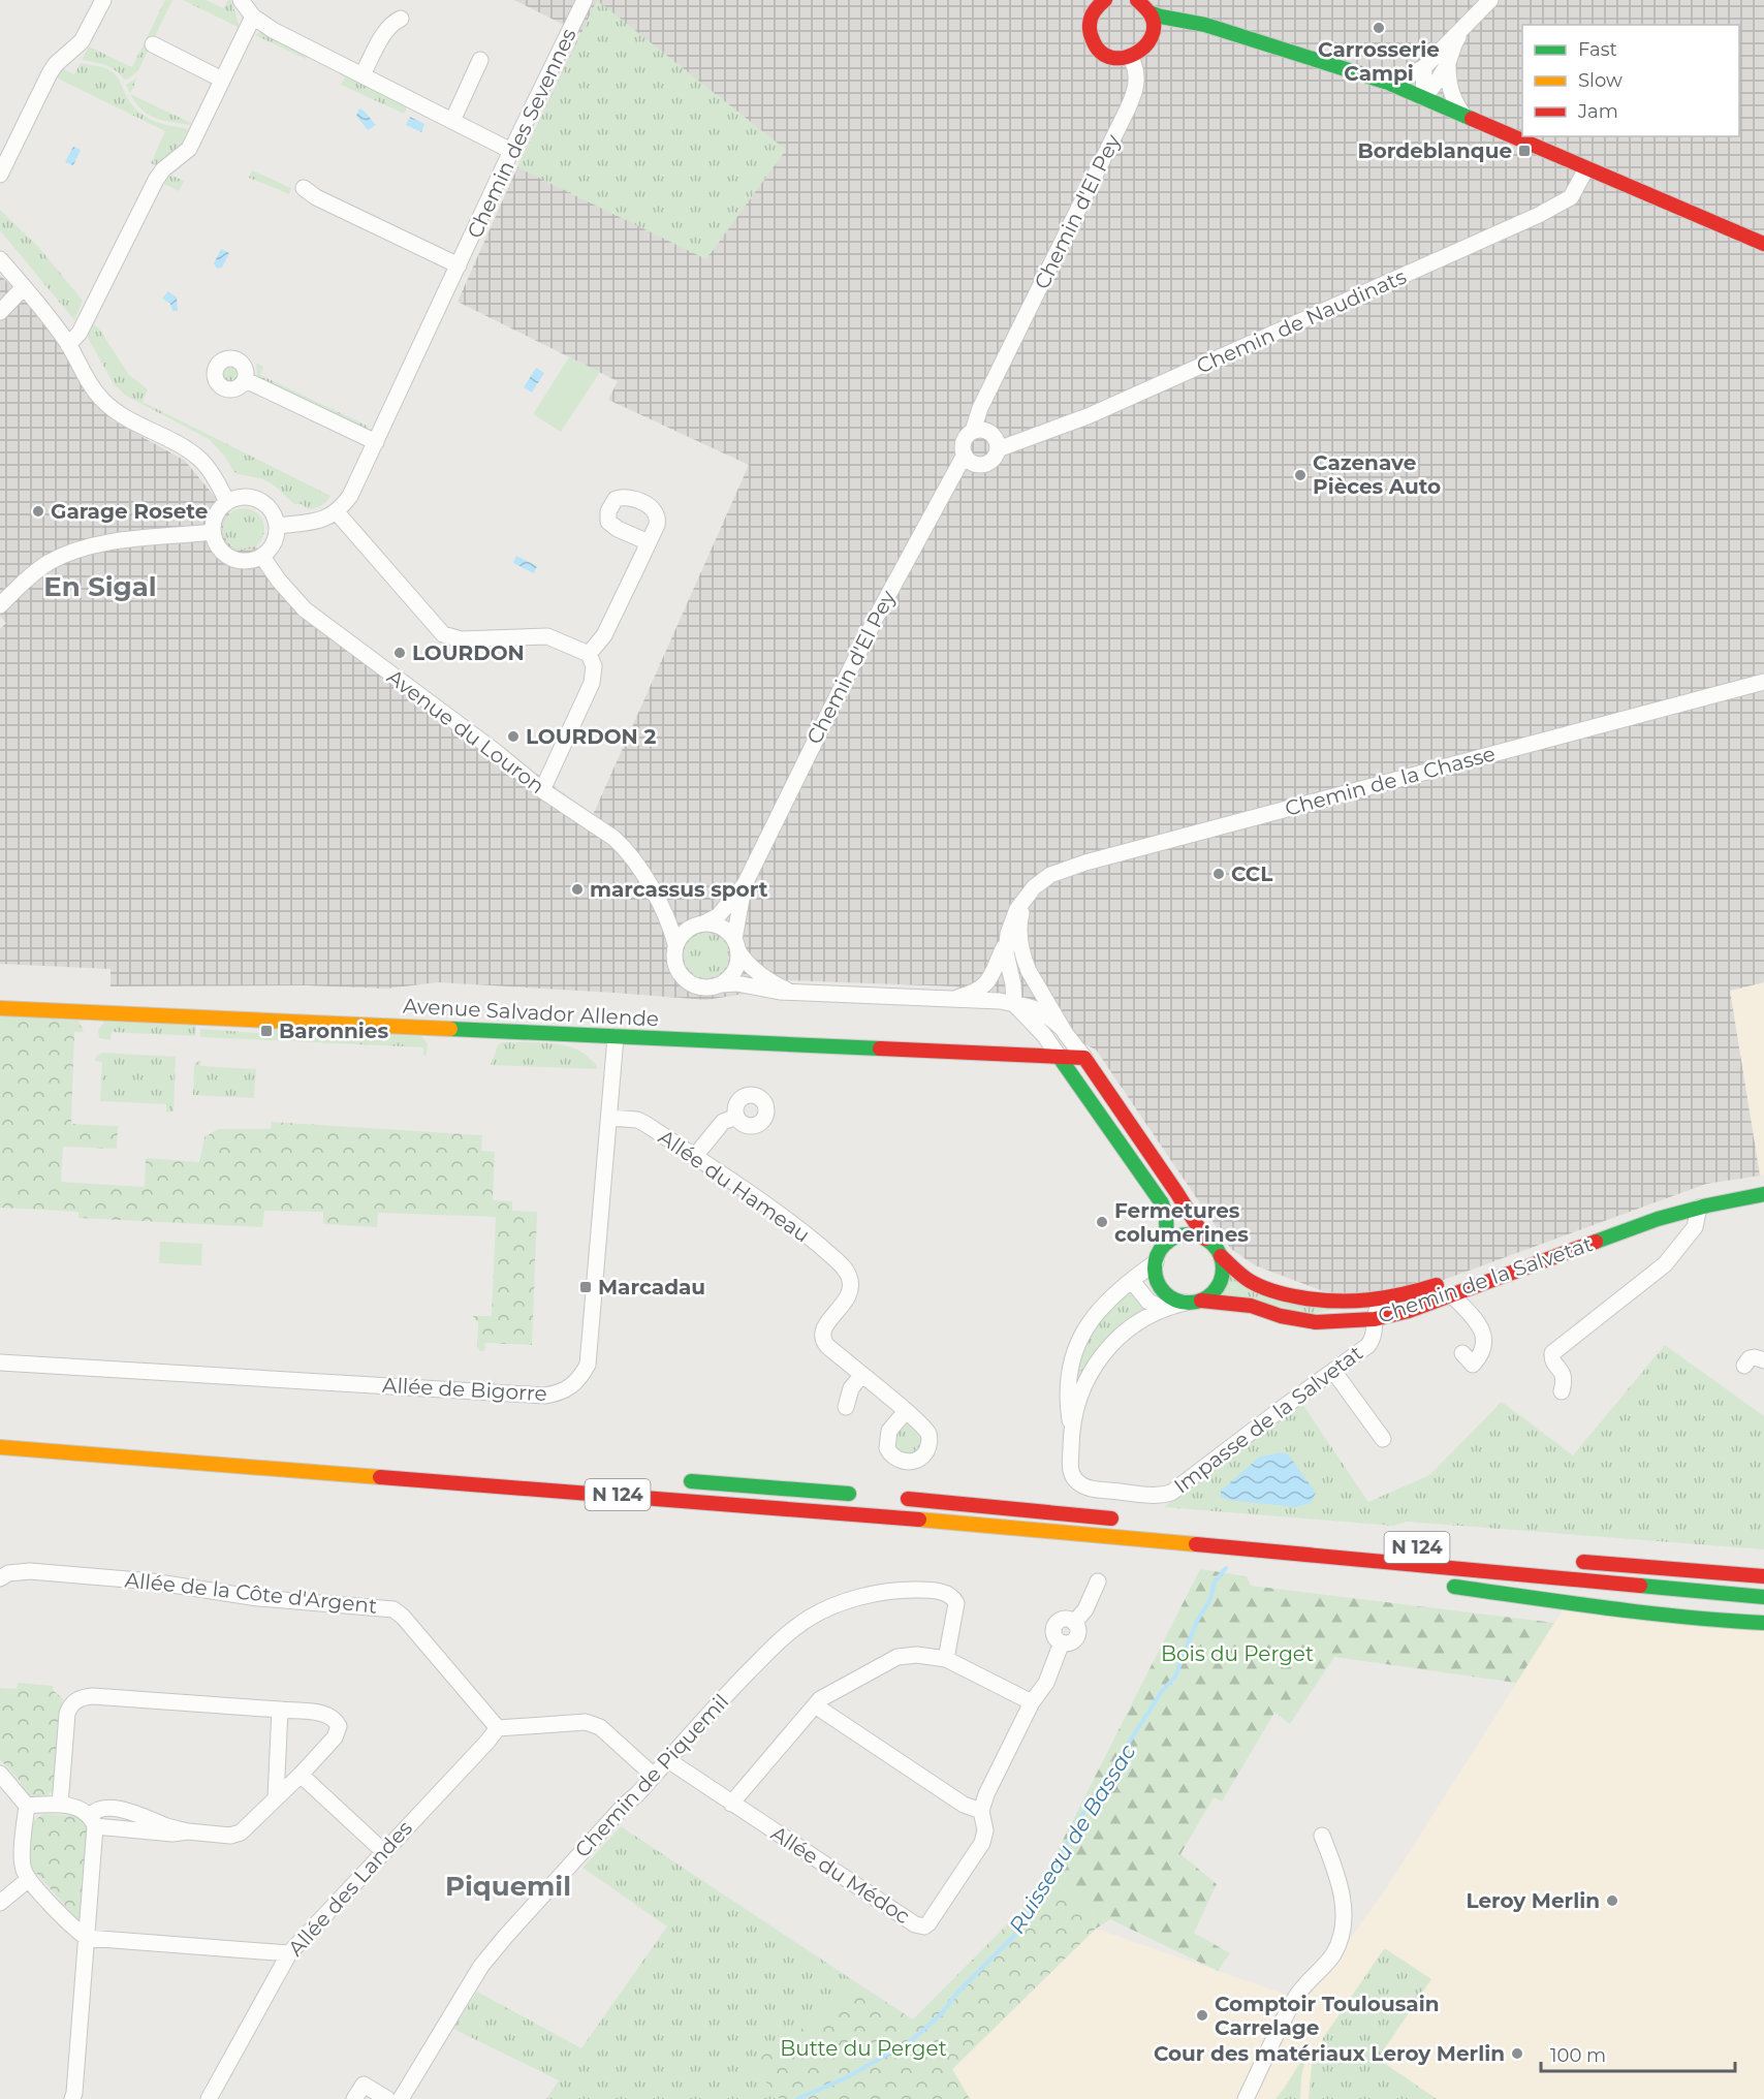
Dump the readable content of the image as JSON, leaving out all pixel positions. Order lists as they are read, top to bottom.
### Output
{
  "streets": {
    "main road": ["Avenue Salvador Allende", "Chemin de la Salvetat", "N 124"],
    "street": [
      "Chemin des Sevennes",
      "Chemin d'El Pey",
      "Chemin de Naudinats",
      "Avenue du Louron",
      "Chemin de la Chasse",
      "Allée du Hameau",
      "Allée de Bigorre",
      "Impasse de la Salvetat",
      "Allée de la Côte d'Argent",
      "Chemin de Piquemil",
      "Allée du Médoc",
      "Allée des Landes"
    ]
  },
  "crossings": [
    ["Chemin d'El Pey", "Chemin de Naudinats"],
    ["Chemin d'El Pey", "Avenue du Louron"],
    ["Avenue Salvador Allende", "Allée de Bigorre"],
    ["Allée du Hameau", "Allée de Bigorre"],
    ["Chemin de la Salvetat", "Impasse de la Salvetat"],
    ["Allée de la Côte d'Argent", "Allée des Landes"],
    ["Chemin de Piquemil", "Allée du Médoc"]
  ],
  "districts": ["En Sigal", "Piquemil"],
  "water": ["Ruisseau de Bassac"],
  "parks": ["Bois du Perget", "Butte du Perget"],
  "places": {
    "other": [
      "Carrosserie Campi",
      "Cazenave Pièces Auto",
      "Garage Rosete",
      "LOURDON",
      "LOURDON 2",
      "CCL",
      "marcassus sport",
      "Fermetures columerines",
      "Leroy Merlin",
      "Comptoir Toulousain Carrelage",
      "Cour des matériaux Leroy Merlin"
    ],
    "transit": ["Bordeblanque", "Baronnies", "Marcadau"]
  },
  "legend": ["Fast", "Slow", "Jam"],
  "scale_bar": "100 m"
}
